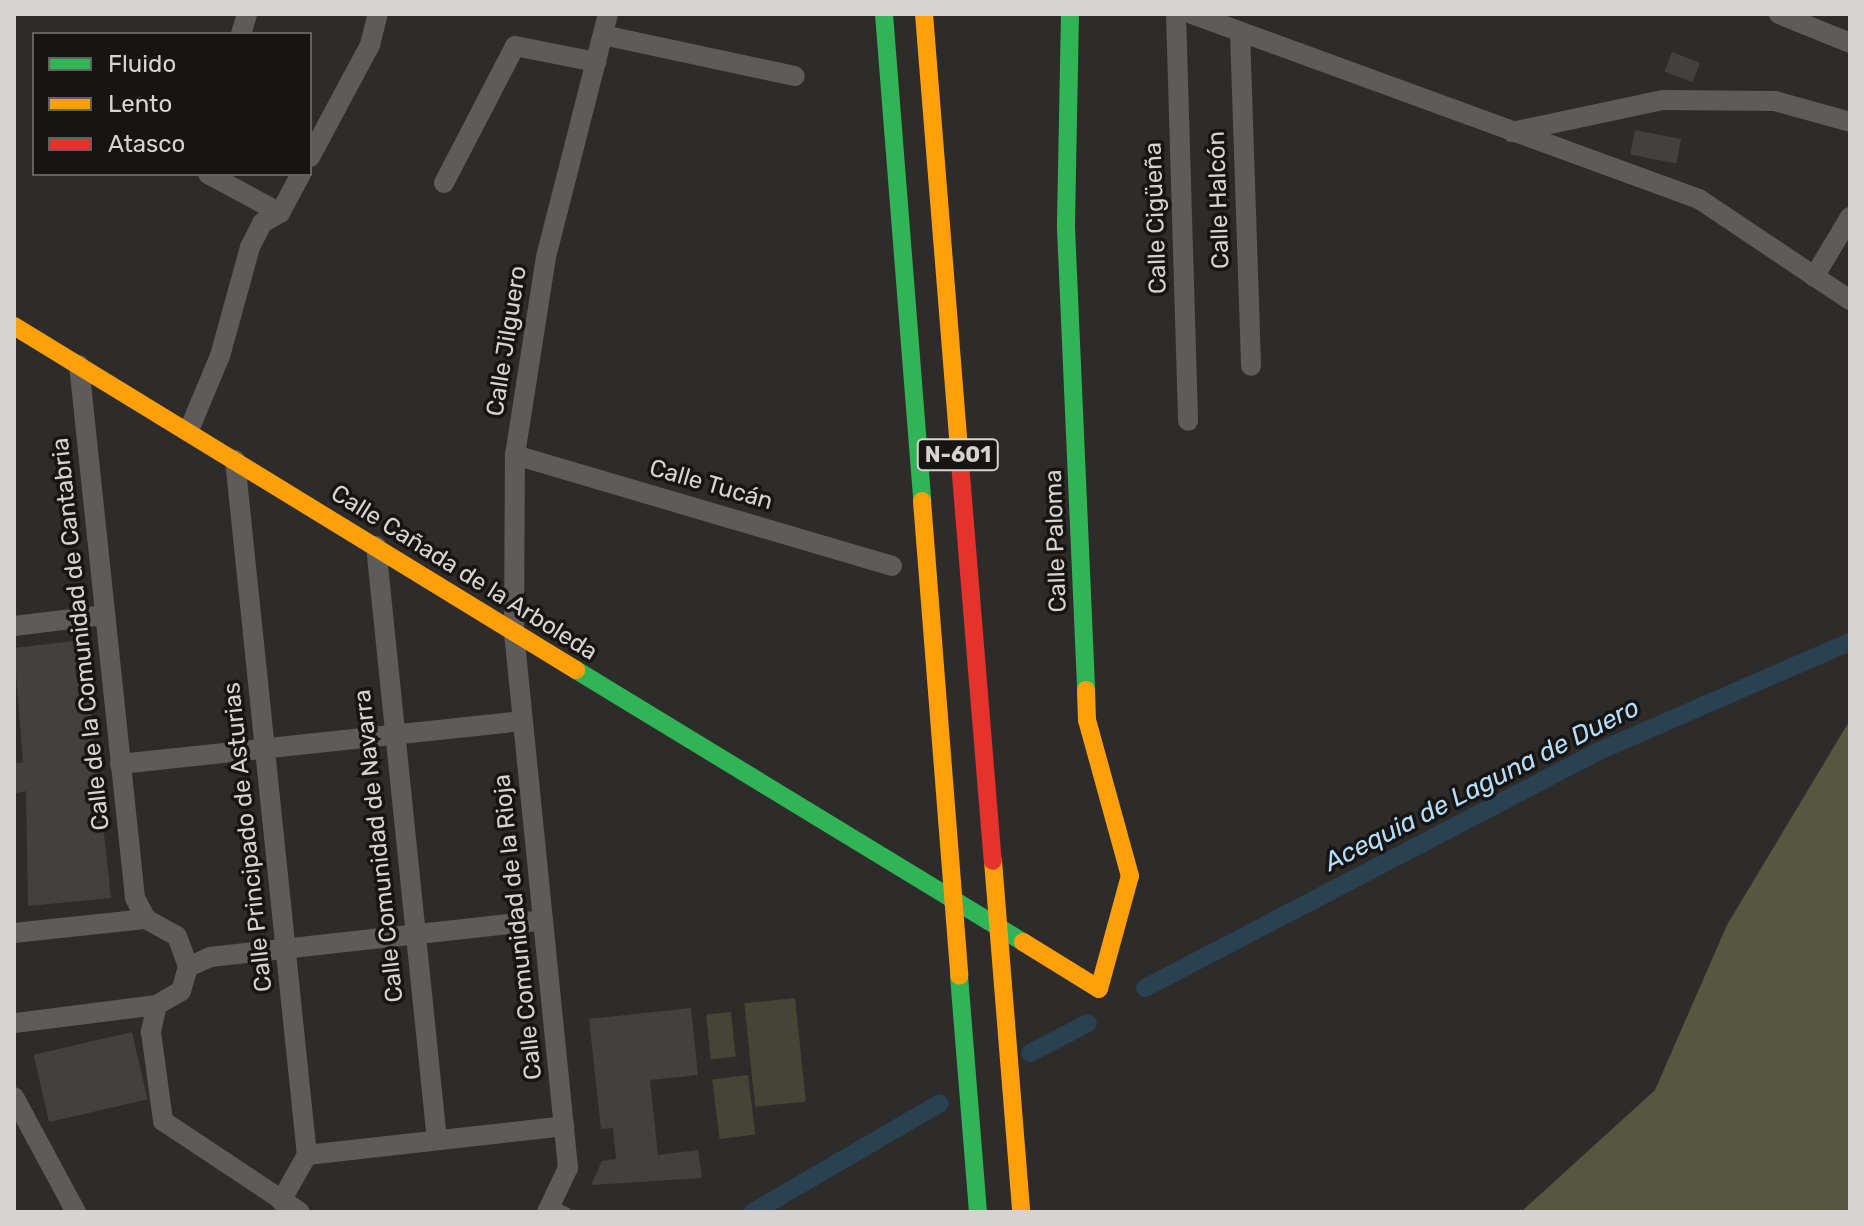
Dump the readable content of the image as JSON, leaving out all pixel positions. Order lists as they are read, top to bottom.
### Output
{
  "streets": {
    "main road": ["N-601", "Calle Paloma", "Calle Cañada de la Arboleda"],
    "street": [
      "Calle Halcón",
      "Calle Cigüeña",
      "Calle Jilguero",
      "Calle Tucán",
      "Calle de la Comunidad de Cantabria",
      "Calle Principado de Asturias",
      "Calle Comunidad de Navarra",
      "Calle Comunidad de la Rioja"
    ]
  },
  "crossings": [
    ["Calle Jilguero", "Calle Tucán"],
    ["Calle Jilguero", "Calle Cañada de la Arboleda"],
    ["Calle Jilguero", "Calle Comunidad de la Rioja"],
    ["Calle Paloma", "Calle Cañada de la Arboleda"],
    ["Calle Cañada de la Arboleda", "Calle de la Comunidad de Cantabria"],
    ["Calle Cañada de la Arboleda", "Calle Principado de Asturias"],
    ["Calle Cañada de la Arboleda", "Calle Comunidad de Navarra"],
    ["Calle Cañada de la Arboleda", "Calle Comunidad de la Rioja"]
  ],
  "water": ["Acequia de Laguna de Duero"],
  "legend": ["Fluido", "Lento", "Atasco"]
}
